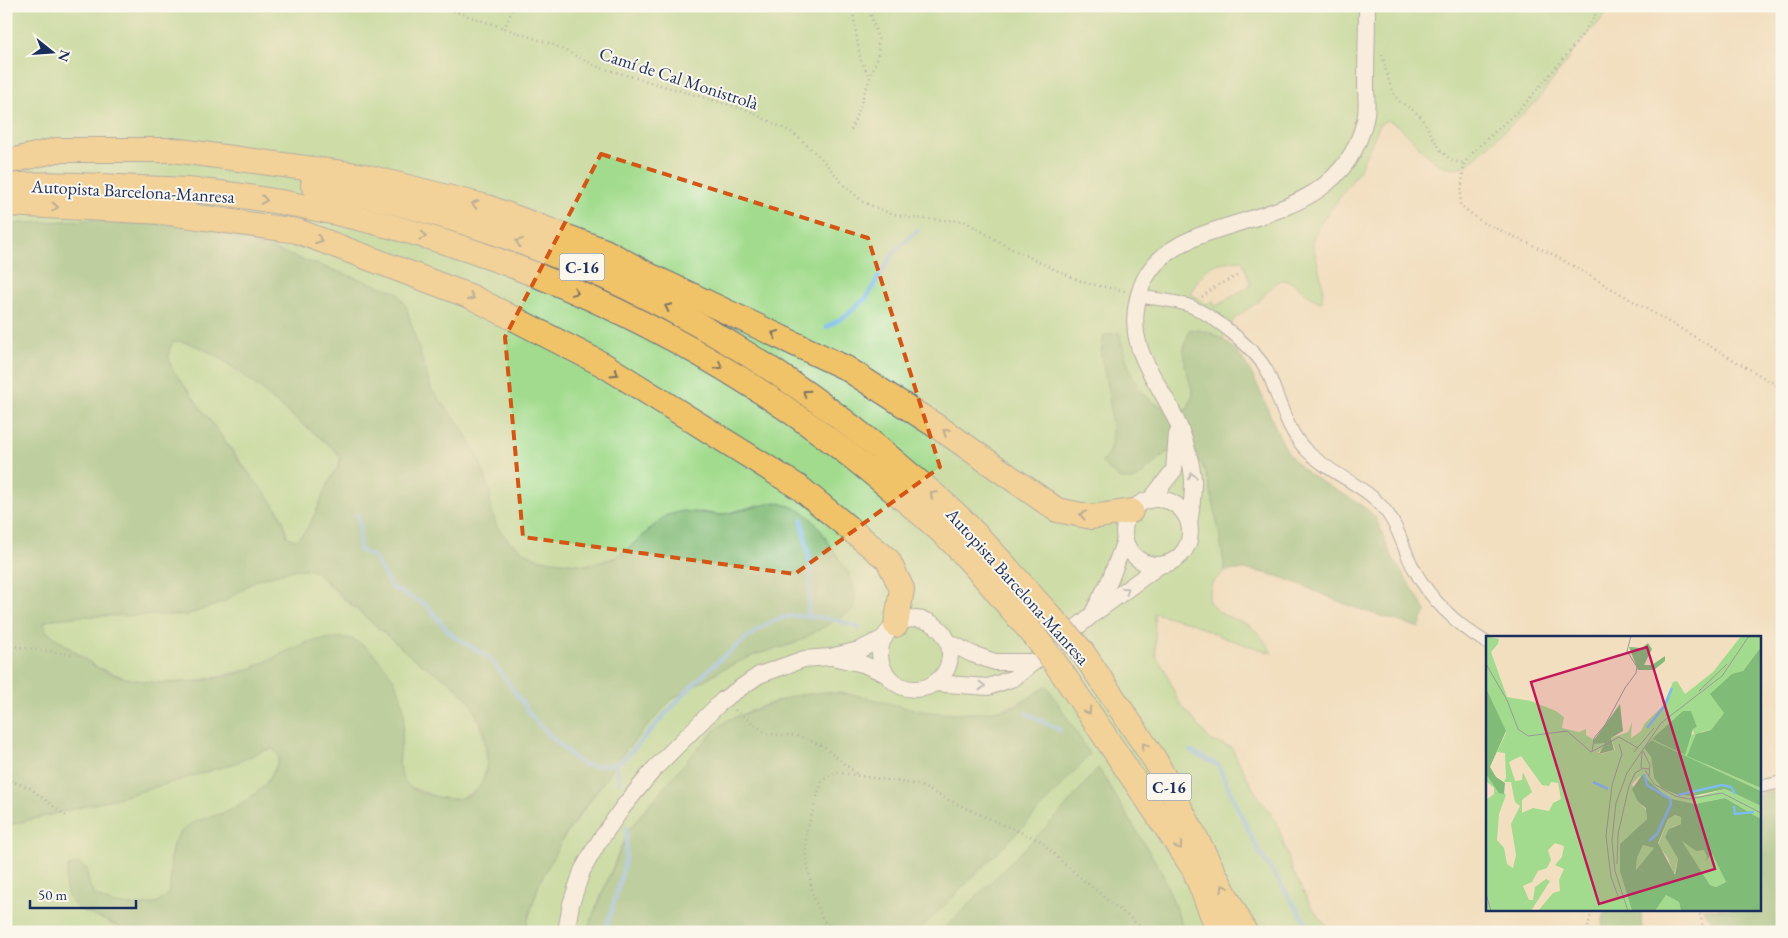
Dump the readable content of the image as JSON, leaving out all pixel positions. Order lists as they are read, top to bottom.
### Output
{
  "streets": {
    "highway": ["Autopista Barcelona-Manresa", "C-16"],
    "path": ["Camí de Cal Monistrolà"]
  },
  "scale_bar": "50 m",
  "north": "right"
}
